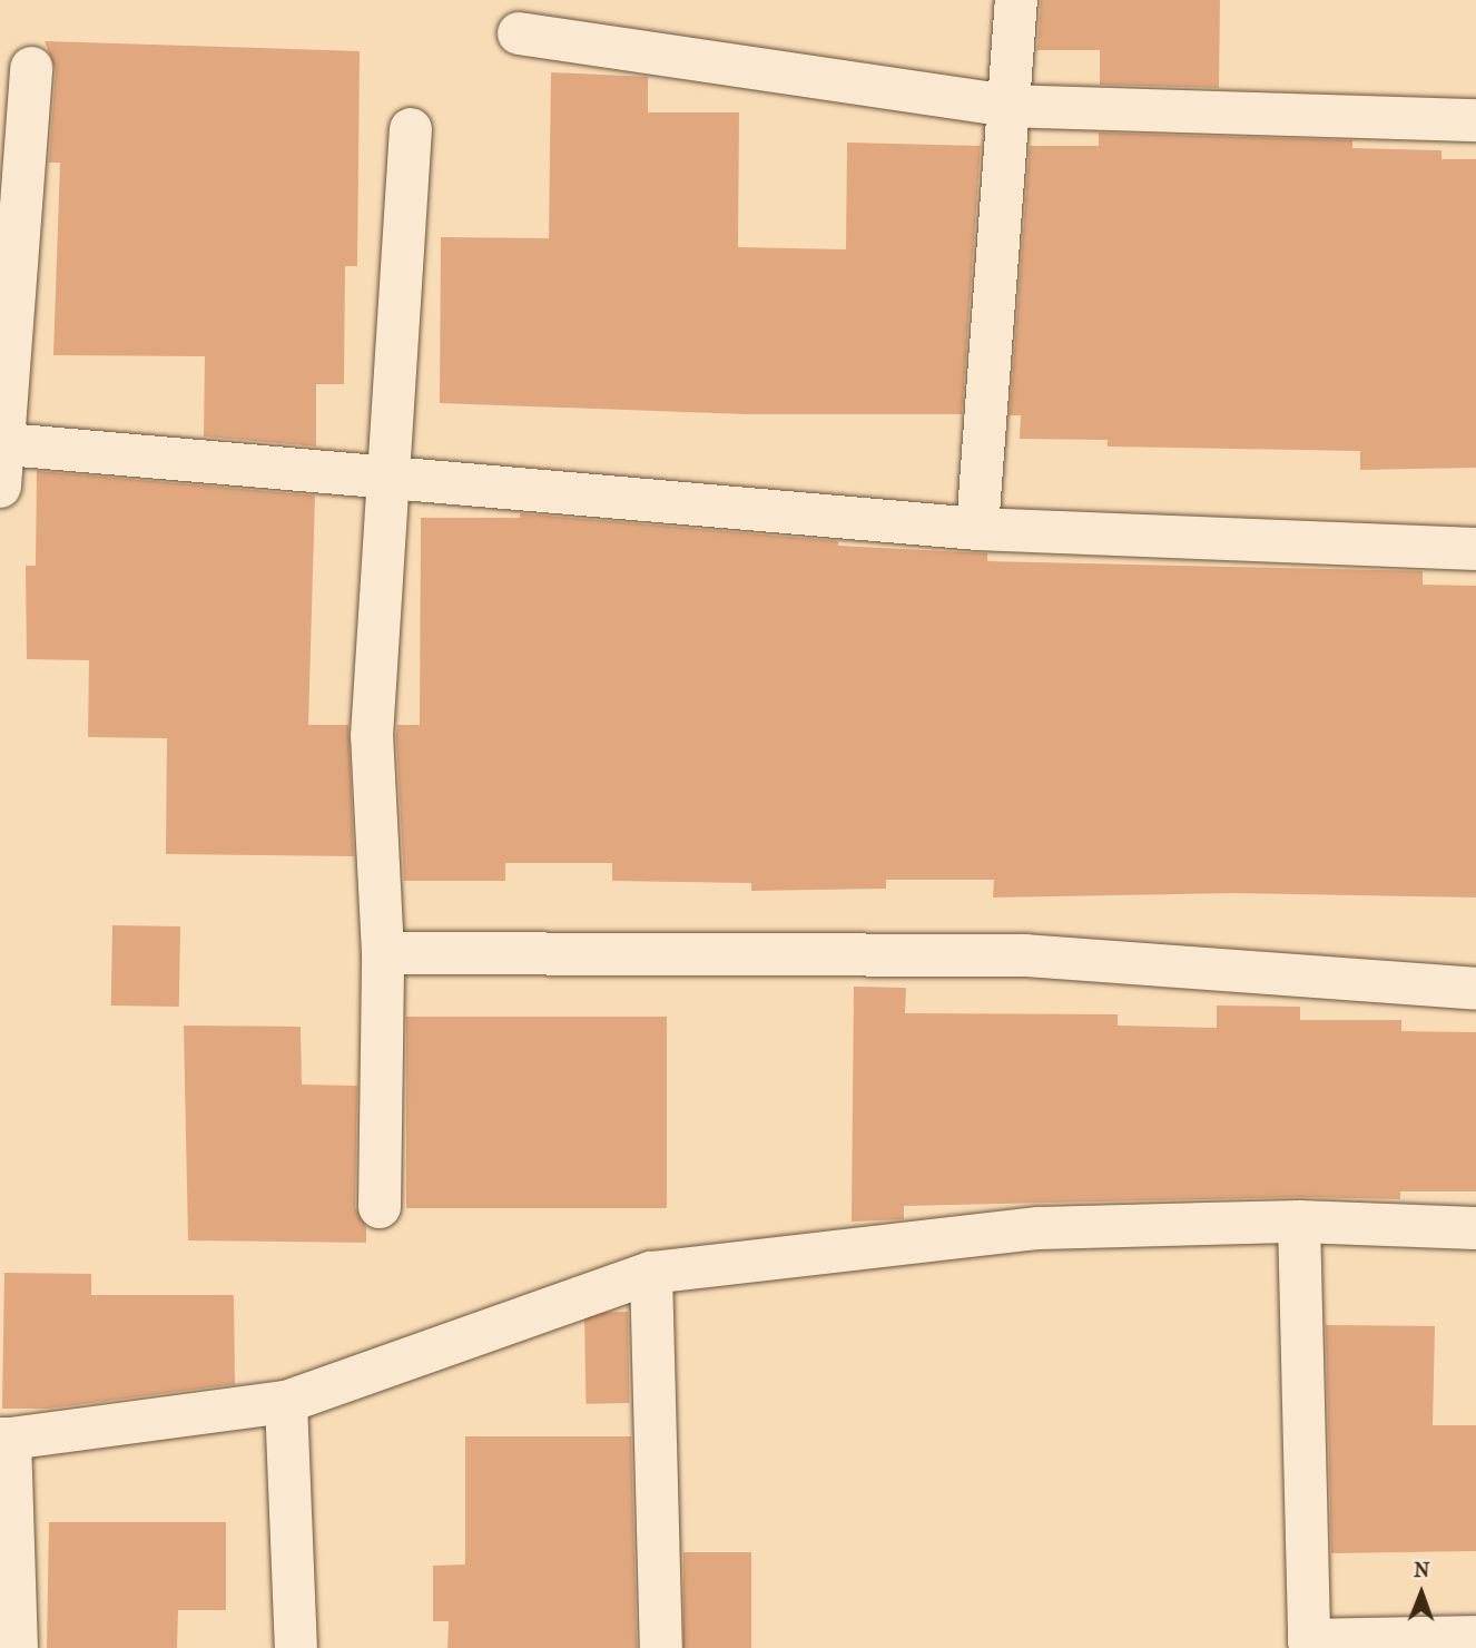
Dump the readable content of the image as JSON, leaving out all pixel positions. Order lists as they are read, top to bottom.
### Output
{
  "north": "top"
}
